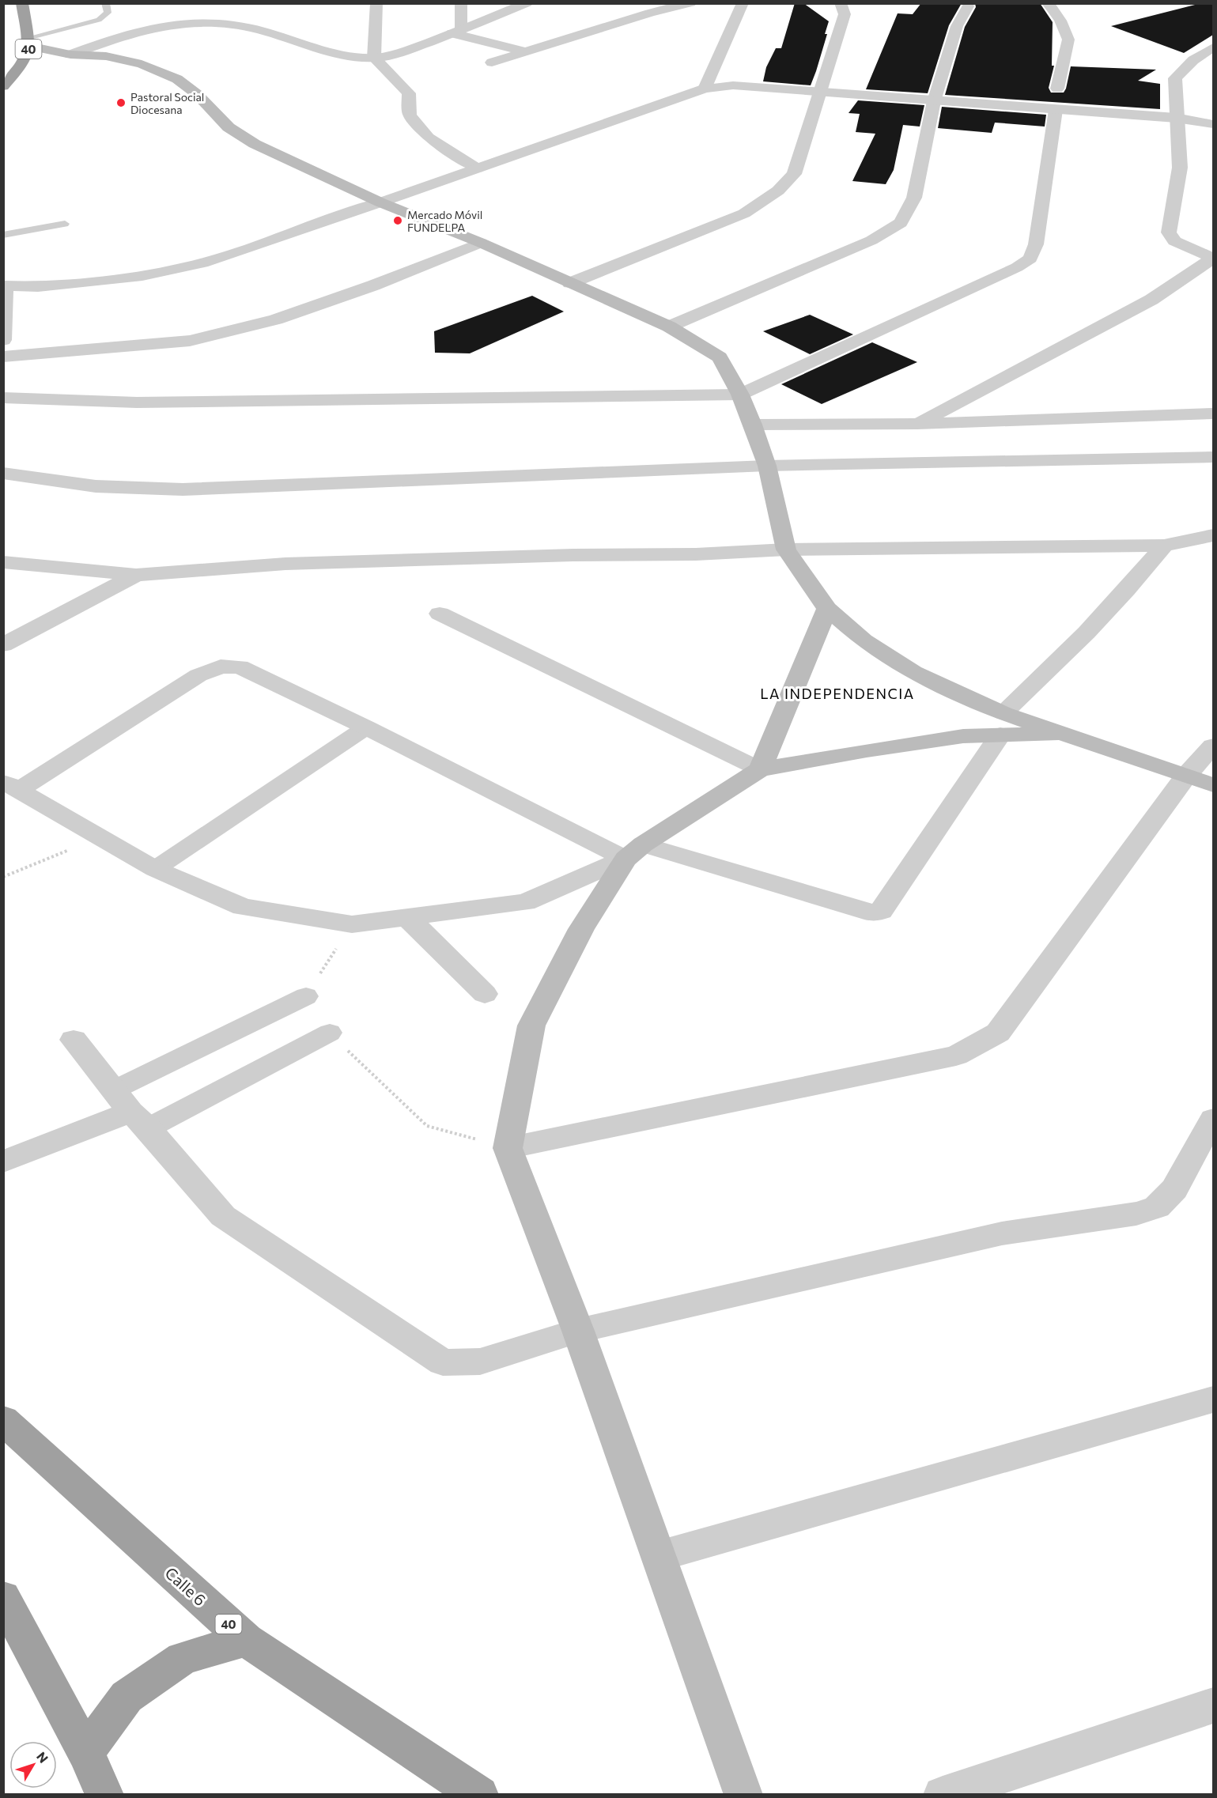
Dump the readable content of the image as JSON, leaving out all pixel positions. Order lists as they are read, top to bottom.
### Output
{
  "streets": {
    "highway": ["40", "Calle 6"]
  },
  "districts": ["LA INDEPENDENCIA"],
  "places": ["Pastoral Social Diocesana", "Mercado Móvil FUNDELPA"],
  "north": "top right"
}
